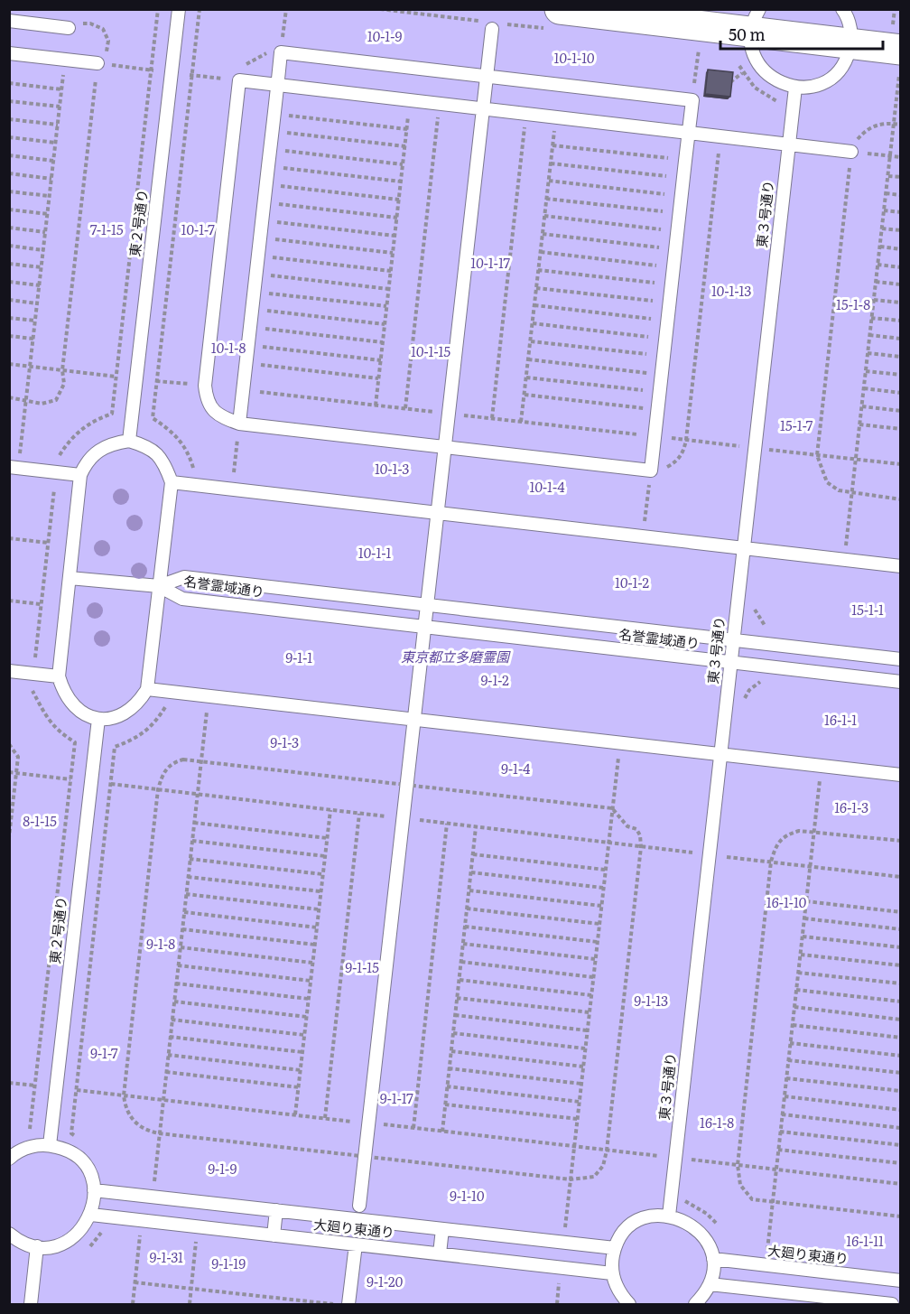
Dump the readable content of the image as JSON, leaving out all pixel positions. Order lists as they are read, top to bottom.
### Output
{
  "streets": {
    "lane": [
      "東３号通り",
      "東２号通り",
      "名誉霊域通り",
      "大廻り東通り"
    ]
  },
  "crossings": [
    ["東３号通り", "名誉霊域通り"]
  ],
  "parks": [
    "10-1-9",
    "10-1-10",
    "7-1-15",
    "10-1-7",
    "10-1-17",
    "10-1-13",
    "15-1-8",
    "10-1-8",
    "10-1-15",
    "15-1-7",
    "10-1-3",
    "10-1-4",
    "10-1-1",
    "10-1-2",
    "15-1-1",
    "東京都立多磨霊園",
    "9-1-1",
    "9-1-2",
    "16-1-1",
    "9-1-3",
    "9-1-4",
    "16-1-3",
    "8-1-15",
    "16-1-10",
    "9-1-8",
    "9-1-15",
    "9-1-13",
    "9-1-7",
    "9-1-17",
    "16-1-8",
    "9-1-9",
    "9-1-10",
    "16-1-11",
    "9-1-31",
    "9-1-19",
    "9-1-20"
  ],
  "scale_bar": "50 m"
}
